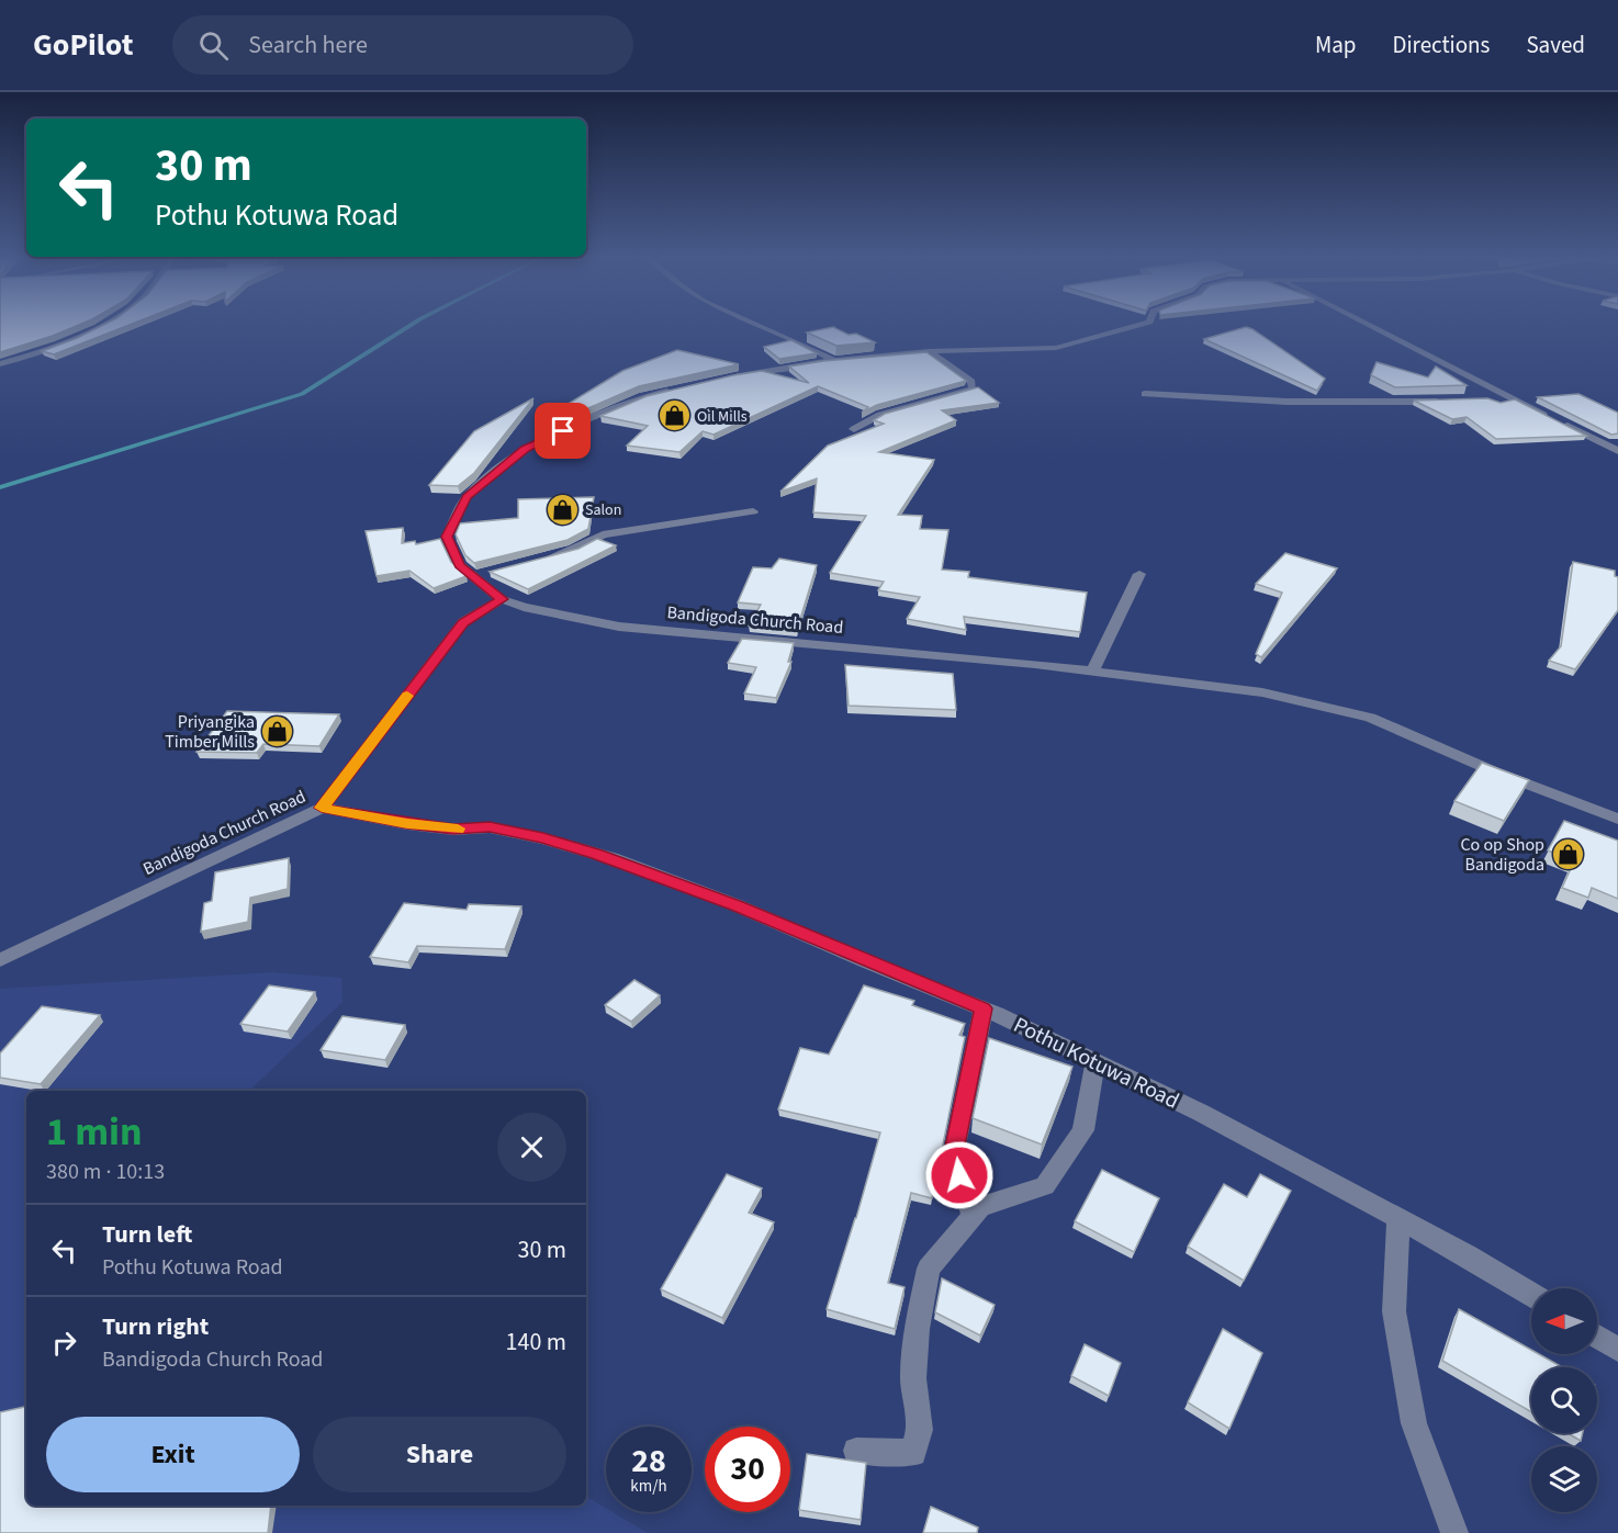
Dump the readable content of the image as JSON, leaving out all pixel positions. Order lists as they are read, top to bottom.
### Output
{
  "streets": {
    "street": ["Bandigoda Church Road", "Pothu Kotuwa Road"]
  },
  "crossings": [
    ["Bandigoda Church Road", "Pothu Kotuwa Road"]
  ],
  "places": {
    "shop": [
      "Oil Mills",
      "Salon",
      "Priyangika Timber Mills",
      "Co op Shop Bandigoda"
    ]
  },
  "north": "left",
  "page": {
    "header": "GoPilot",
    "search": "Search here",
    "nav": ["Map", "Directions", "Saved"],
    "turn": ["30 m", "Pothu Kotuwa Road"],
    "heading": ["1 min", "380 m · 10:13"],
    "list": [
      {
        "name": "Turn left",
        "note": "Pothu Kotuwa Road",
        "value": "30 m"
      },
      {
        "name": "Turn right",
        "note": "Bandigoda Church Road",
        "value": "140 m"
      }
    ],
    "buttons": ["Exit", "Share"],
    "speed": "28 km/h",
    "limit": "30"
  }
}
